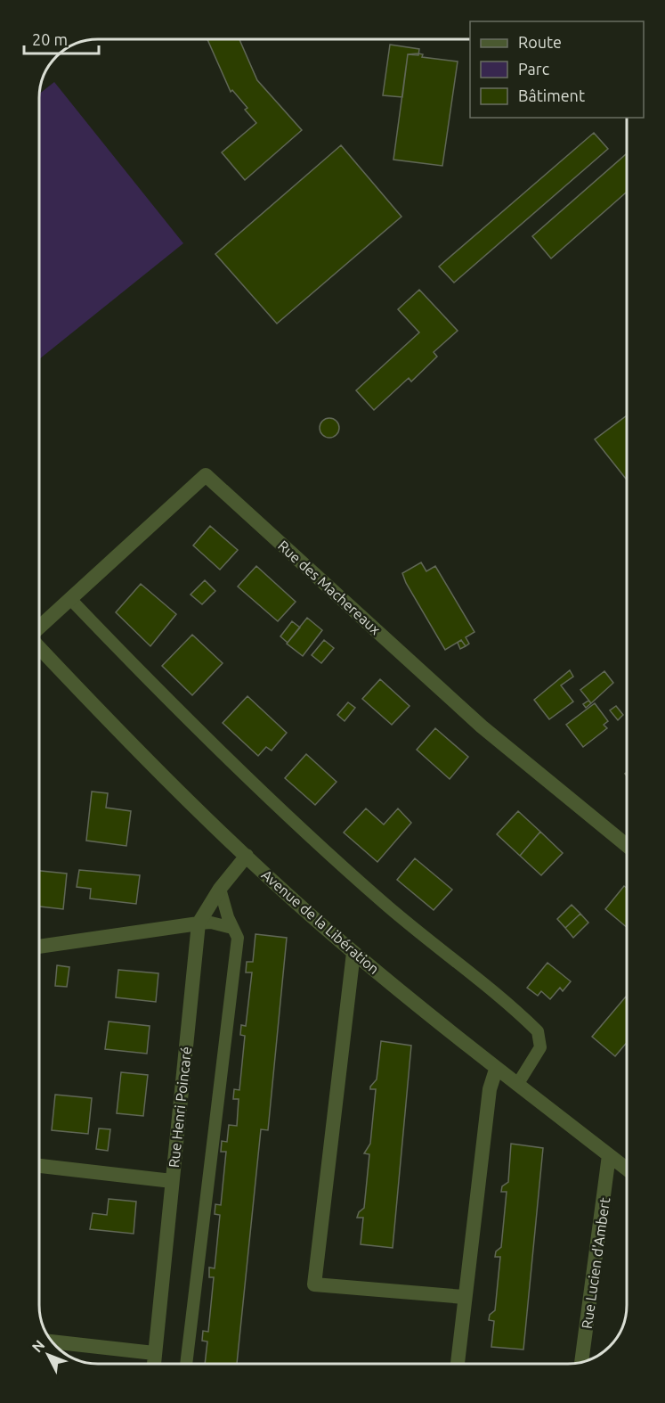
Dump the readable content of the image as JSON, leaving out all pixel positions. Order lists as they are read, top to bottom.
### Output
{
  "streets": {
    "street": [
      "Rue des Machereaux",
      "Avenue de la Libération",
      "Rue Henri Poincaré",
      "Rue Lucien d'Ambert"
    ]
  },
  "crossings": [
    ["Avenue de la Libération", "Rue Henri Poincaré"],
    ["Avenue de la Libération", "Rue Lucien d'Ambert"]
  ],
  "legend": ["Route", "Parc", "Bâtiment"],
  "scale_bar": "20 m",
  "north": "top left"
}
